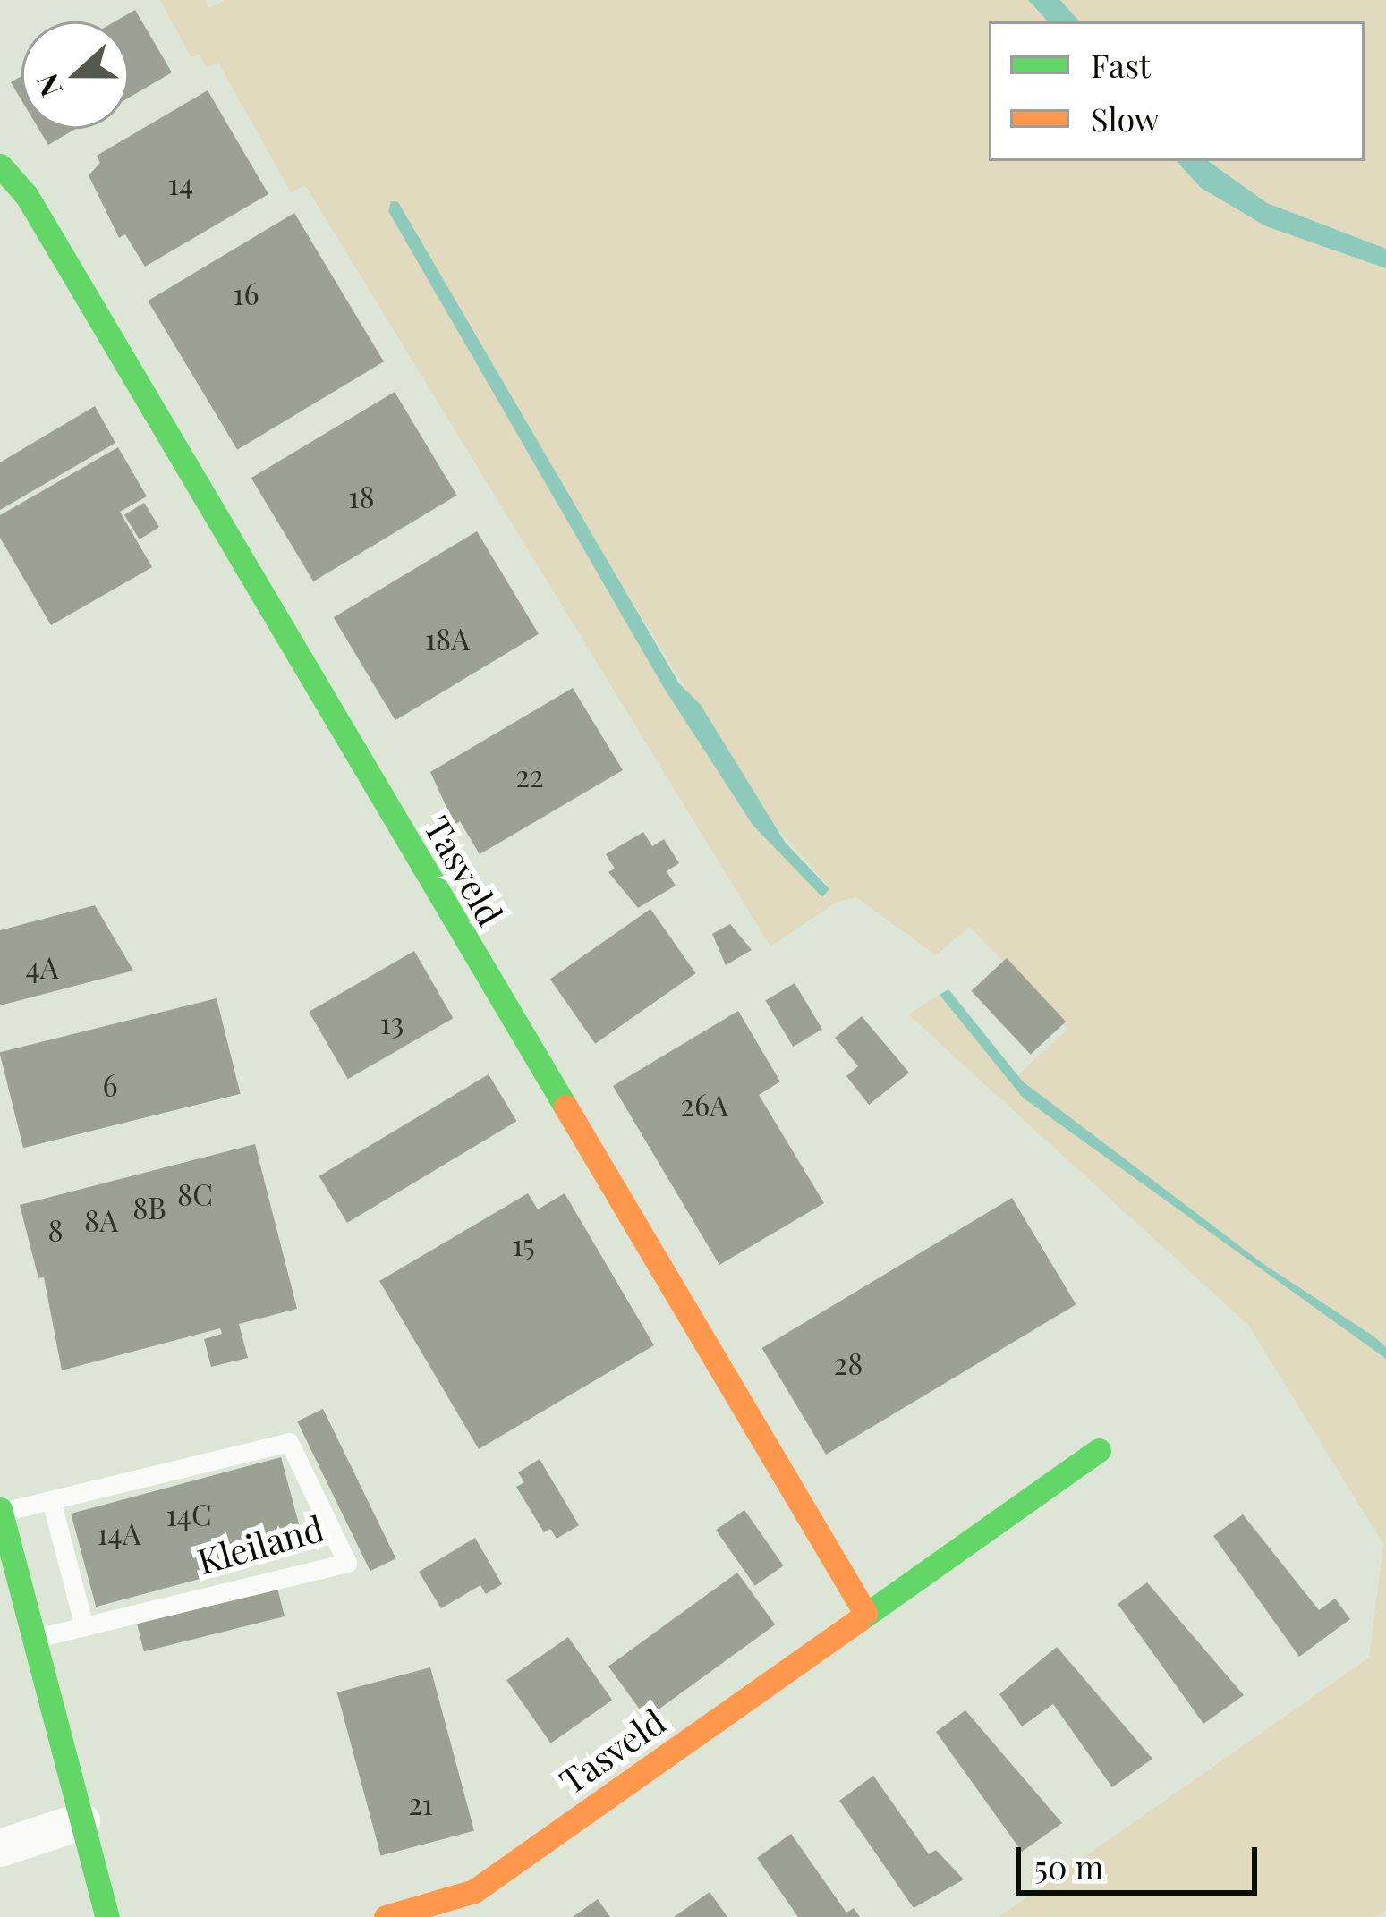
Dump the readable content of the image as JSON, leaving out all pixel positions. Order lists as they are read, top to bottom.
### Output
{
  "streets": {
    "street": ["Tasveld", "Kleiland"]
  },
  "house_numbers": [
    "14",
    "16",
    "18",
    "18A",
    "22",
    "4A",
    "13",
    "6",
    "26A",
    "8C",
    "8B",
    "8A",
    "8",
    "15",
    "28",
    "14C",
    "14A",
    "21"
  ],
  "legend": ["Fast", "Slow"],
  "scale_bar": "50 m",
  "north": "left"
}
